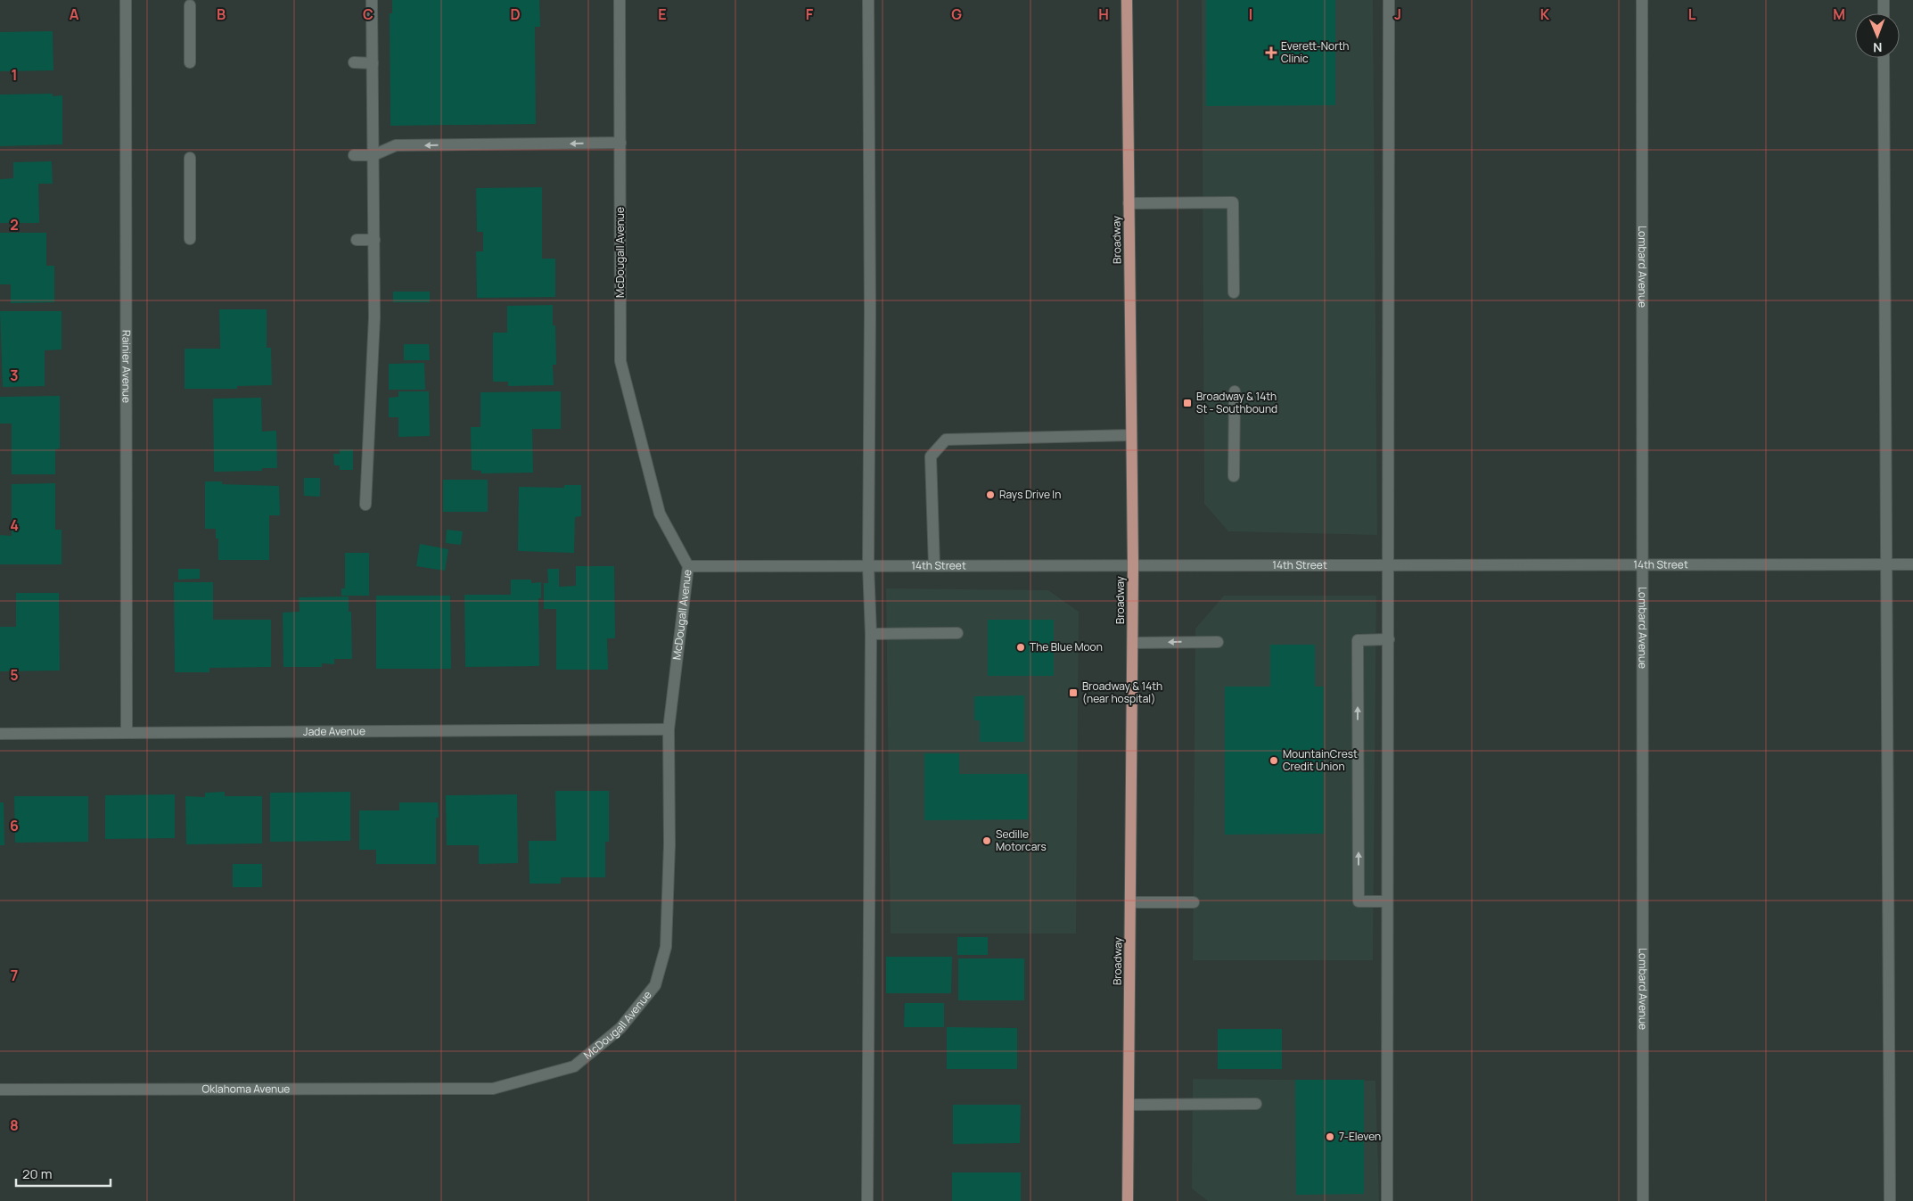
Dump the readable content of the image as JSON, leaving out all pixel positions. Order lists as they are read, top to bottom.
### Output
{
  "streets": {
    "main road": ["Broadway"],
    "street": [
      "McDougall Avenue",
      "Lombard Avenue",
      "Rainier Avenue",
      "14th Street",
      "Jade Avenue",
      "Oklahoma Avenue"
    ]
  },
  "crossings": [
    ["Broadway", "14th Street"],
    ["McDougall Avenue", "14th Street"],
    ["McDougall Avenue", "Jade Avenue"],
    ["McDougall Avenue", "Oklahoma Avenue"],
    ["Lombard Avenue", "14th Street"],
    ["Rainier Avenue", "Jade Avenue"]
  ],
  "places": {
    "health": ["Everett-North Clinic"],
    "transit": ["Broadway & 14th St - Southbound", "Broadway & 14th (near hospital)"],
    "other": [
      "Rays Drive In",
      "The Blue Moon",
      "MountainCrest Credit Union",
      "Sedille Motorcars",
      "7-Eleven"
    ]
  },
  "scale_bar": "20 m",
  "north": "bottom",
  "grid": {
    "columns": [
      "A",
      "B",
      "C",
      "D",
      "E",
      "F",
      "G",
      "H",
      "I",
      "J",
      "K",
      "L",
      "M"
    ],
    "rows": [
      "1",
      "2",
      "3",
      "4",
      "5",
      "6",
      "7",
      "8"
    ]
  }
}
